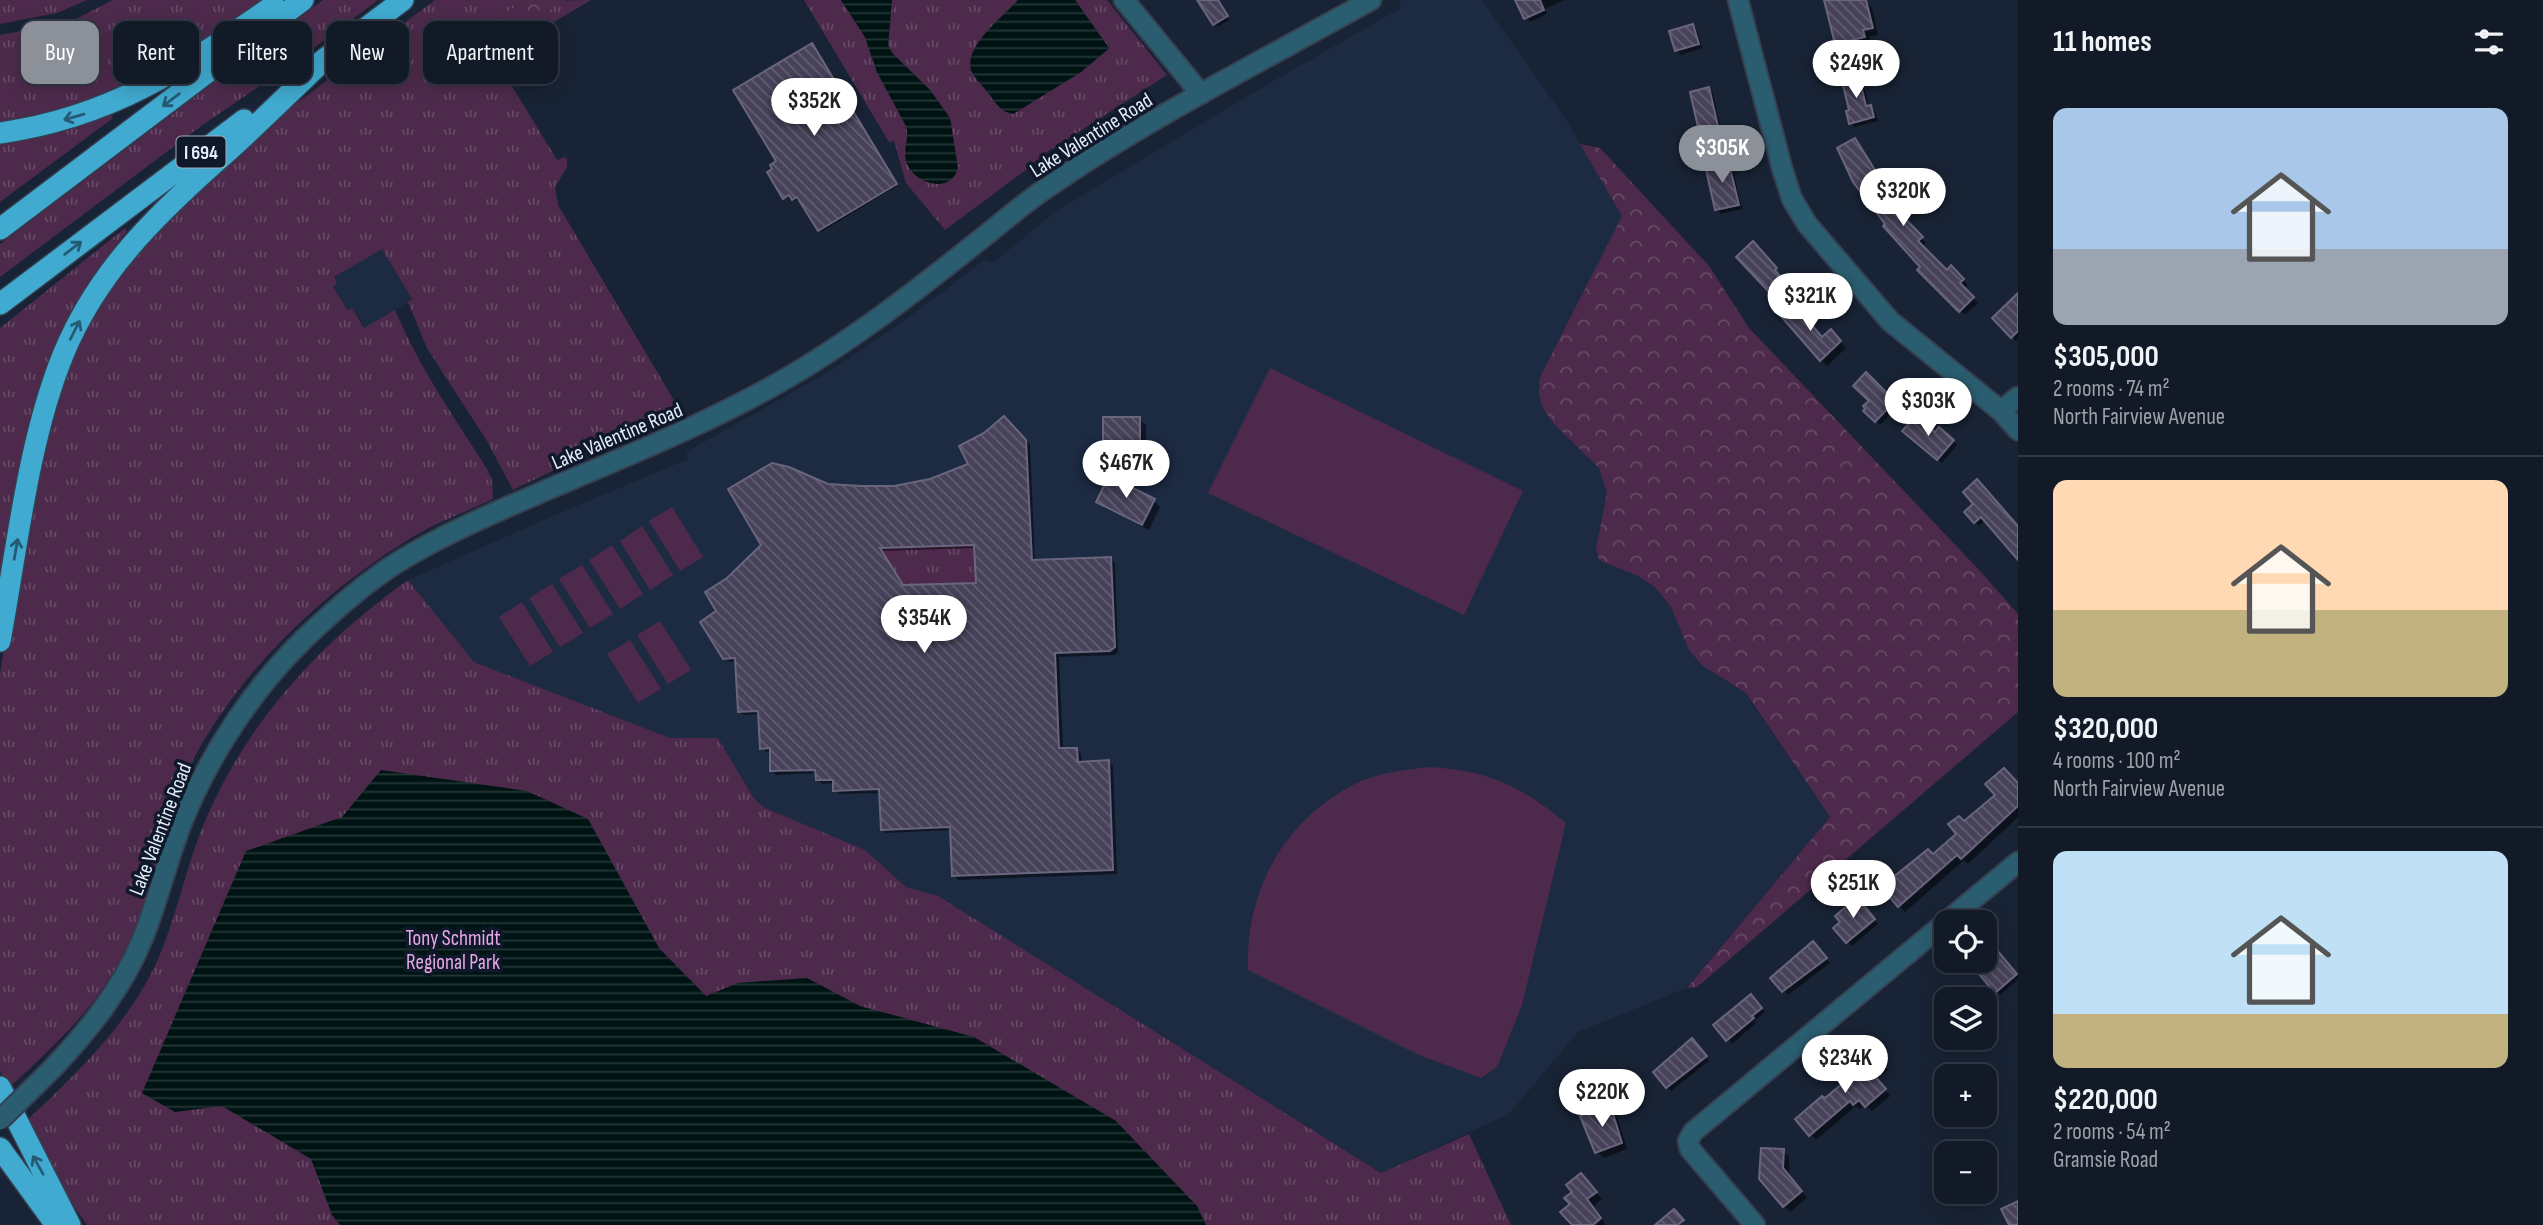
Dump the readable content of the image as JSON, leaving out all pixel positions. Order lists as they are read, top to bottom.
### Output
{
  "streets": {
    "highway": ["I 694"],
    "street": ["Lake Valentine Road"]
  },
  "parks": ["Tony Schmidt Regional Park"],
  "page": {
    "heading": "11 homes",
    "chip": [
      "Buy",
      "Rent",
      "Filters",
      "New",
      "Apartment"
    ],
    "price": [
      "$249K",
      "$352K",
      "$305K",
      "$320K",
      "$321K",
      "$303K",
      "$467K",
      "$354K",
      "$251K",
      "$234K",
      "$220K"
    ],
    "list": [
      {
        "name": "$305,000",
        "note": "2 rooms · 74 m² · North Fairview Avenue"
      },
      {
        "name": "$320,000",
        "note": "4 rooms · 100 m² · North Fairview Avenue"
      },
      {
        "name": "$220,000",
        "note": "2 rooms · 54 m² · Gramsie Road"
      }
    ],
    "map_buttons": ["+", "−"]
  }
}
